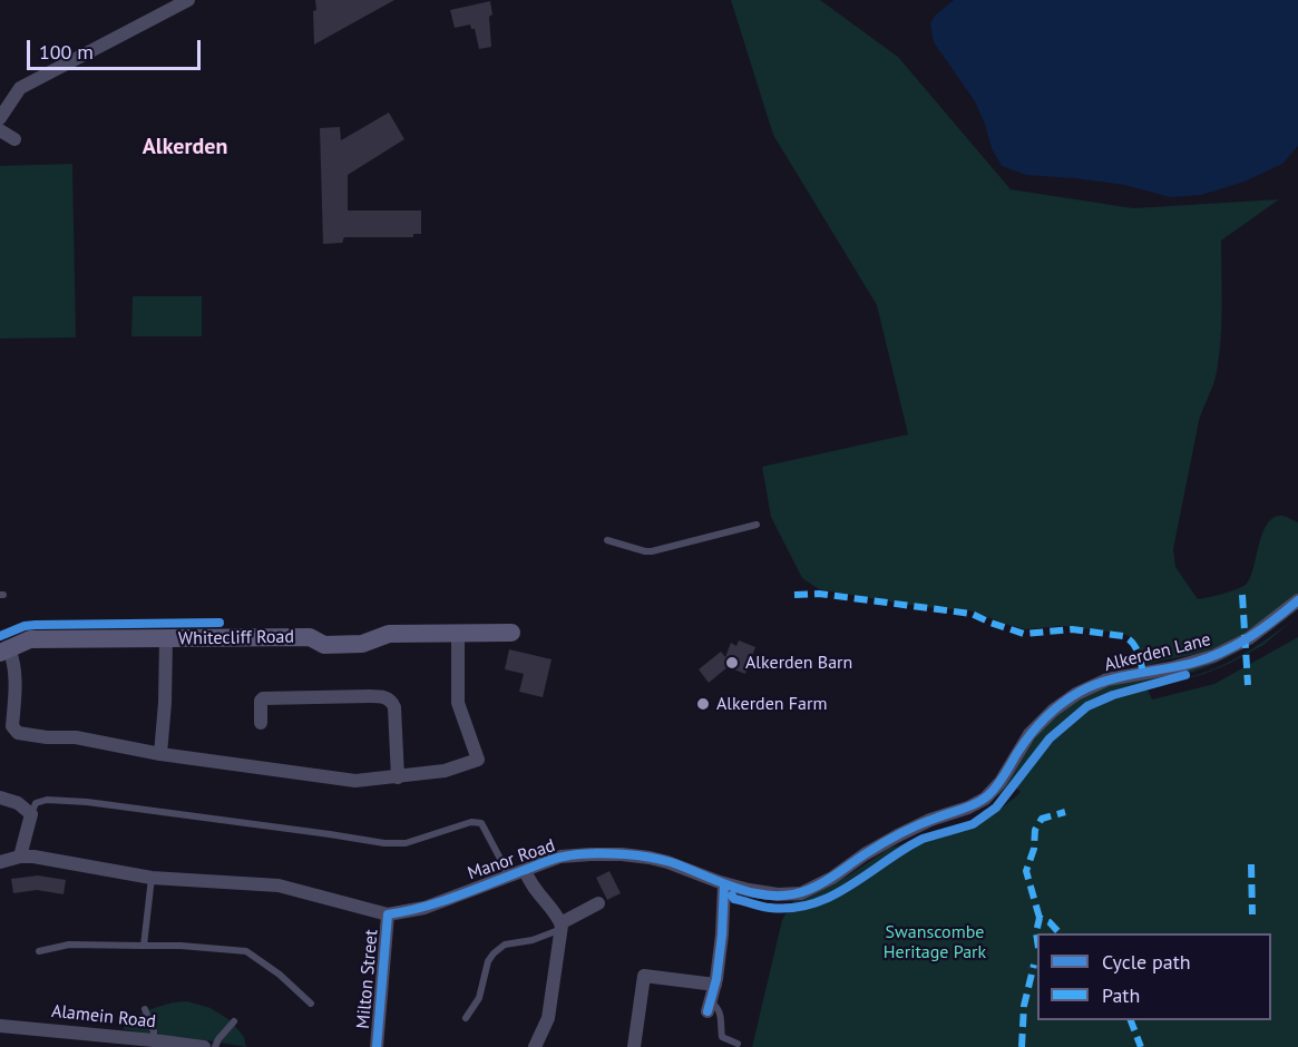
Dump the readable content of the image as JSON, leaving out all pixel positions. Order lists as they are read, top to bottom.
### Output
{
  "streets": {
    "street": [
      "Whitecliff Road",
      "Alkerden Lane",
      "Manor Road",
      "Milton Street",
      "Alamein Road"
    ]
  },
  "crossings": [
    ["Alkerden Lane", "Manor Road"],
    ["Manor Road", "Milton Street"]
  ],
  "districts": ["Alkerden"],
  "parks": ["Swanscombe Heritage Park"],
  "places": ["Alkerden Barn", "Alkerden Farm"],
  "legend": ["Cycle path", "Path"],
  "scale_bar": "100 m"
}
